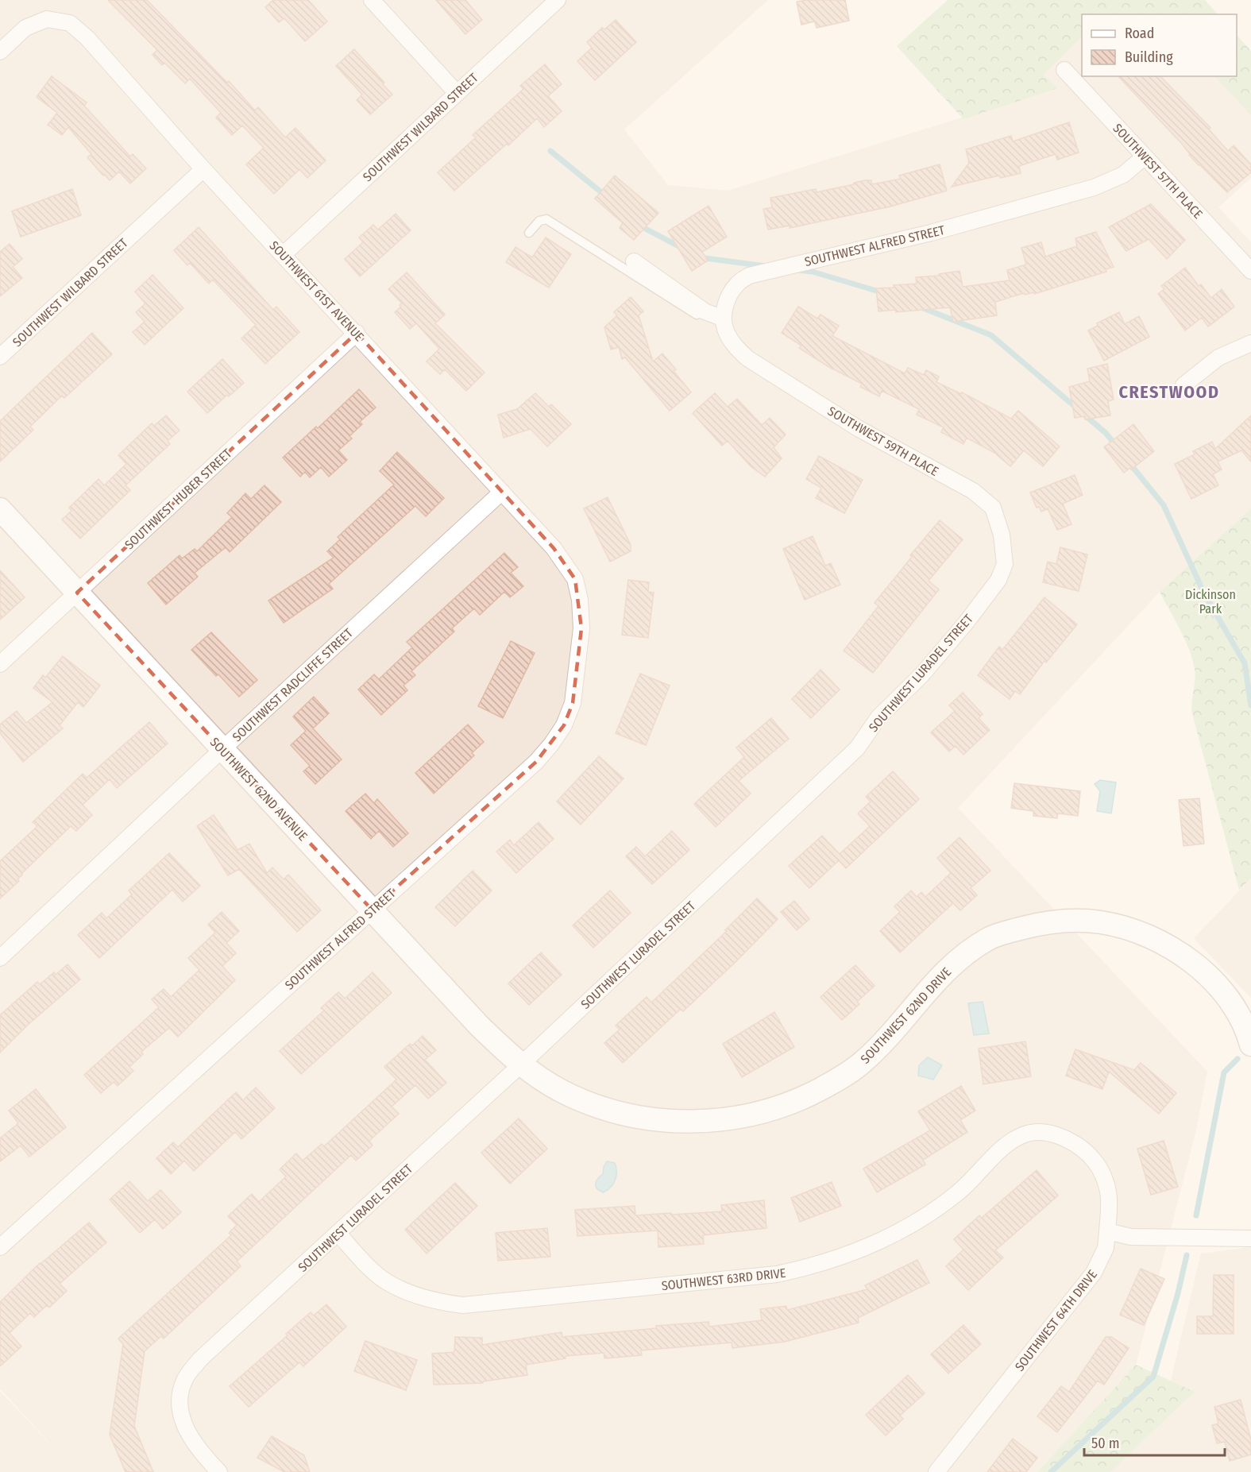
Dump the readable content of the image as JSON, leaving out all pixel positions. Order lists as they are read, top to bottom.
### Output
{
  "streets": {
    "street": [
      "SOUTHWEST WILBARD STREET",
      "SOUTHWEST 57TH PLACE",
      "SOUTHWEST ALFRED STREET",
      "SOUTHWEST 61ST AVENUE",
      "SOUTHWEST 59TH PLACE",
      "SOUTHWEST HUBER STREET",
      "SOUTHWEST LURADEL STREET",
      "SOUTHWEST RADCLIFFE STREET",
      "SOUTHWEST 62ND AVENUE",
      "SOUTHWEST 62ND DRIVE",
      "SOUTHWEST 63RD DRIVE",
      "SOUTHWEST 64TH DRIVE"
    ]
  },
  "crossings": [
    ["SOUTHWEST WILBARD STREET", "SOUTHWEST 61ST AVENUE"],
    ["SOUTHWEST 57TH PLACE", "SOUTHWEST ALFRED STREET"],
    ["SOUTHWEST ALFRED STREET", "SOUTHWEST 61ST AVENUE"],
    ["SOUTHWEST ALFRED STREET", "SOUTHWEST 59TH PLACE"],
    ["SOUTHWEST ALFRED STREET", "SOUTHWEST 62ND AVENUE"],
    ["SOUTHWEST 61ST AVENUE", "SOUTHWEST HUBER STREET"],
    ["SOUTHWEST 61ST AVENUE", "SOUTHWEST RADCLIFFE STREET"],
    ["SOUTHWEST 59TH PLACE", "SOUTHWEST LURADEL STREET"],
    ["SOUTHWEST HUBER STREET", "SOUTHWEST 62ND AVENUE"],
    ["SOUTHWEST LURADEL STREET", "SOUTHWEST 62ND AVENUE"],
    ["SOUTHWEST LURADEL STREET", "SOUTHWEST 62ND DRIVE"],
    ["SOUTHWEST LURADEL STREET", "SOUTHWEST 63RD DRIVE"],
    ["SOUTHWEST RADCLIFFE STREET", "SOUTHWEST 62ND AVENUE"],
    ["SOUTHWEST 62ND AVENUE", "SOUTHWEST 62ND DRIVE"],
    ["SOUTHWEST 63RD DRIVE", "SOUTHWEST 64TH DRIVE"]
  ],
  "districts": ["CRESTWOOD"],
  "parks": ["Dickinson Park"],
  "legend": ["Road", "Building"],
  "scale_bar": "50 m"
}
